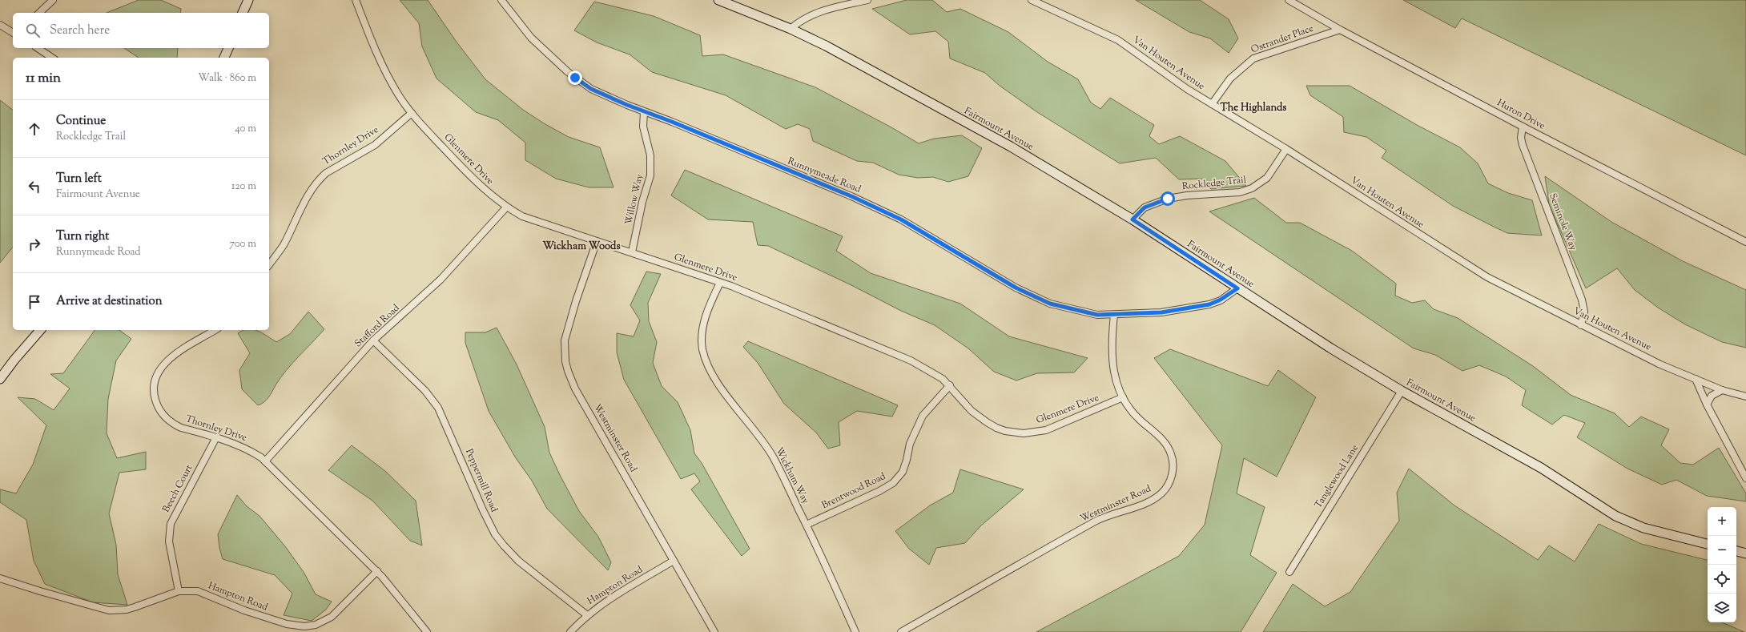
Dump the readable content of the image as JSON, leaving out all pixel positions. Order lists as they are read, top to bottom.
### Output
{
  "streets": {
    "main road": ["Fairmount Avenue"],
    "street": [
      "Ostrander Place",
      "Van Houten Avenue",
      "Huron Drive",
      "Thornley Drive",
      "Glenmere Drive",
      "Runnymeade Road",
      "Rockledge Trail",
      "Willow Way",
      "Seminole Way",
      "Stafford Road",
      "Westminster Road",
      "Wickham Way",
      "Tanglewood Lane",
      "Peppermill Road",
      "Beech Court",
      "Brentwood Road",
      "Hampton Road"
    ]
  },
  "crossings": [
    ["Ostrander Place", "Van Houten Avenue"],
    ["Ostrander Place", "Huron Drive"],
    ["Van Houten Avenue", "Rockledge Trail"],
    ["Van Houten Avenue", "Seminole Way"],
    ["Huron Drive", "Seminole Way"],
    ["Fairmount Avenue", "Runnymeade Road"],
    ["Fairmount Avenue", "Rockledge Trail"],
    ["Fairmount Avenue", "Tanglewood Lane"],
    ["Thornley Drive", "Glenmere Drive"],
    ["Thornley Drive", "Stafford Road"],
    ["Thornley Drive", "Beech Court"],
    ["Thornley Drive", "Hampton Road"],
    ["Glenmere Drive", "Willow Way"],
    ["Glenmere Drive", "Stafford Road"],
    ["Glenmere Drive", "Westminster Road"],
    ["Glenmere Drive", "Wickham Way"],
    ["Glenmere Drive", "Brentwood Road"],
    ["Runnymeade Road", "Willow Way"],
    ["Runnymeade Road", "Westminster Road"],
    ["Stafford Road", "Peppermill Road"],
    ["Westminster Road", "Hampton Road"],
    ["Wickham Way", "Brentwood Road"],
    ["Peppermill Road", "Hampton Road"],
    ["Beech Court", "Hampton Road"]
  ],
  "districts": ["The Highlands", "Wickham Woods"],
  "page": {
    "search": "Search here",
    "heading": ["11 min", "Walk · 860 m"],
    "list": [
      ["Continue", "Rockledge Trail", "40 m"],
      ["Turn left", "Fairmount Avenue", "120 m"],
      ["Turn right", "Runnymeade Road", "700 m"],
      "Arrive at destination"
    ],
    "map_buttons": ["+", "−"]
  }
}
